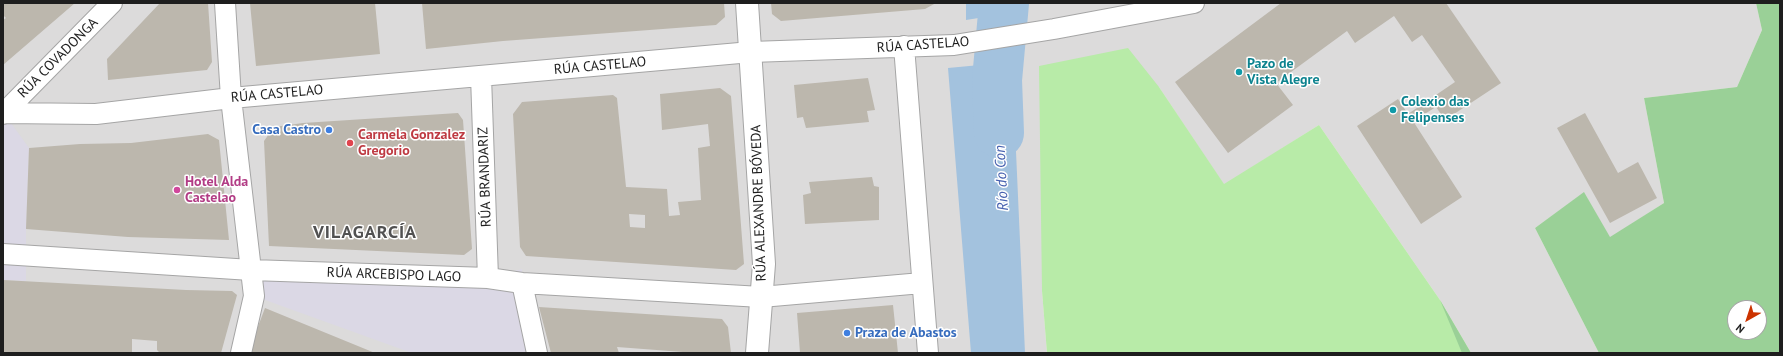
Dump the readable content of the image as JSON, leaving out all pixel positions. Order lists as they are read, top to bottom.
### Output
{
  "streets": {
    "street": [
      "RÚA CASTELAO",
      "RÚA COVADONGA",
      "RÚA BRANDARIZ",
      "RÚA ALEXANDRE BÓVEDA",
      "RÚA ARCEBISPO LAGO"
    ]
  },
  "crossings": [
    ["RÚA CASTELAO", "RÚA COVADONGA"],
    ["RÚA CASTELAO", "RÚA BRANDARIZ"],
    ["RÚA CASTELAO", "RÚA ALEXANDRE BÓVEDA"],
    ["RÚA BRANDARIZ", "RÚA ARCEBISPO LAGO"],
    ["RÚA ALEXANDRE BÓVEDA", "RÚA ARCEBISPO LAGO"]
  ],
  "districts": ["VILAGARCÍA"],
  "water": ["Río do Con"],
  "places": [
    "Pazo de Vista Alegre",
    "Colexio das Felipenses",
    "Casa Castro",
    "Carmela Gonzalez Gregorio",
    "Hotel Alda Castelao",
    "Praza de Abastos"
  ],
  "north": "bottom left"
}
